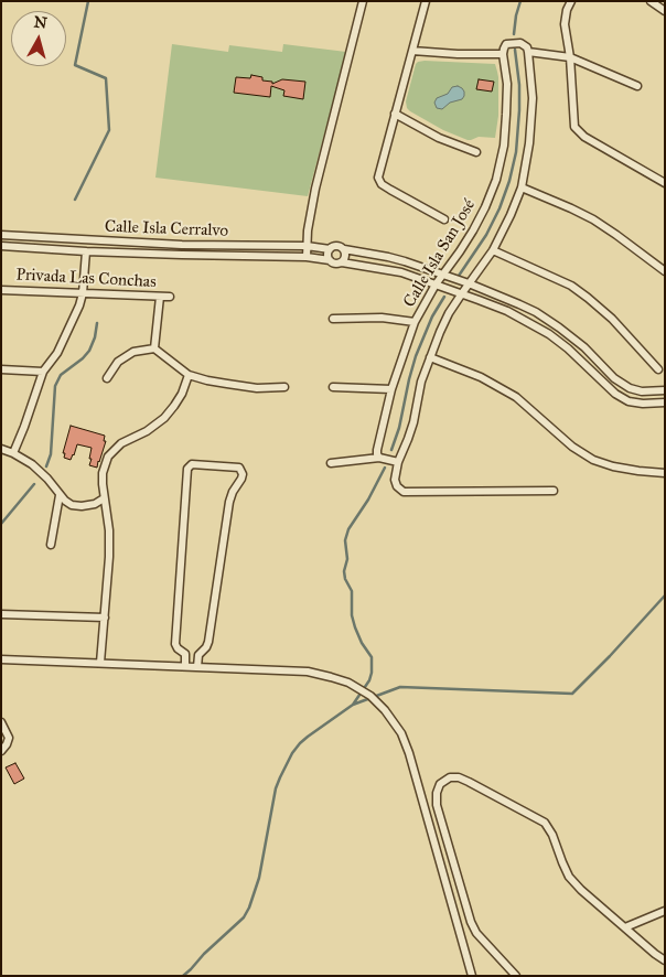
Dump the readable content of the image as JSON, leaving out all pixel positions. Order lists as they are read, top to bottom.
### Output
{
  "streets": {
    "street": ["Calle Isla Cerralvo", "Calle Isla San José", "Privada Las Conchas"]
  },
  "north": "top"
}
